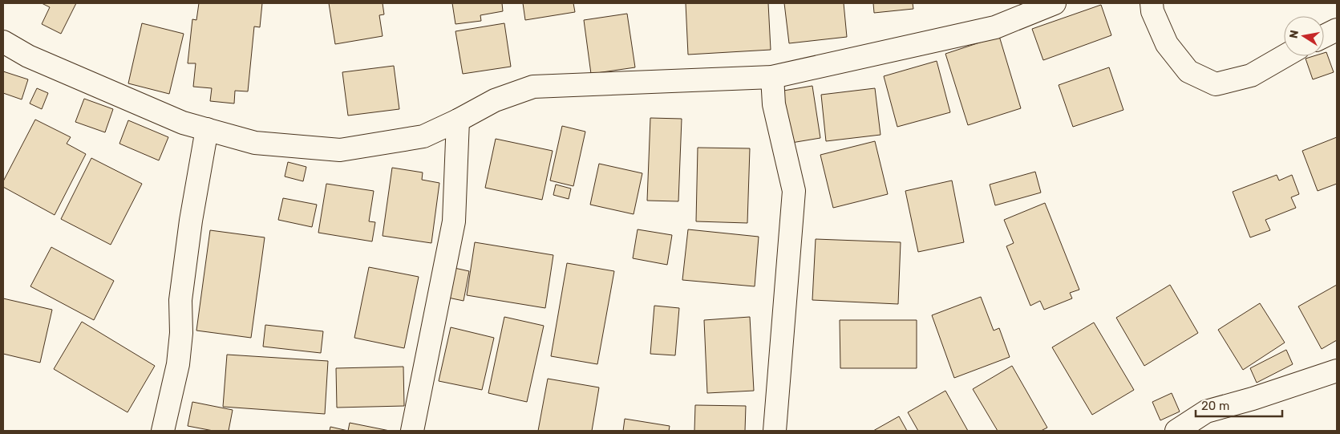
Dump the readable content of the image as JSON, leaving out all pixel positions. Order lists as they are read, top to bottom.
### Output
{
  "scale_bar": "20 m",
  "north": "left"
}
